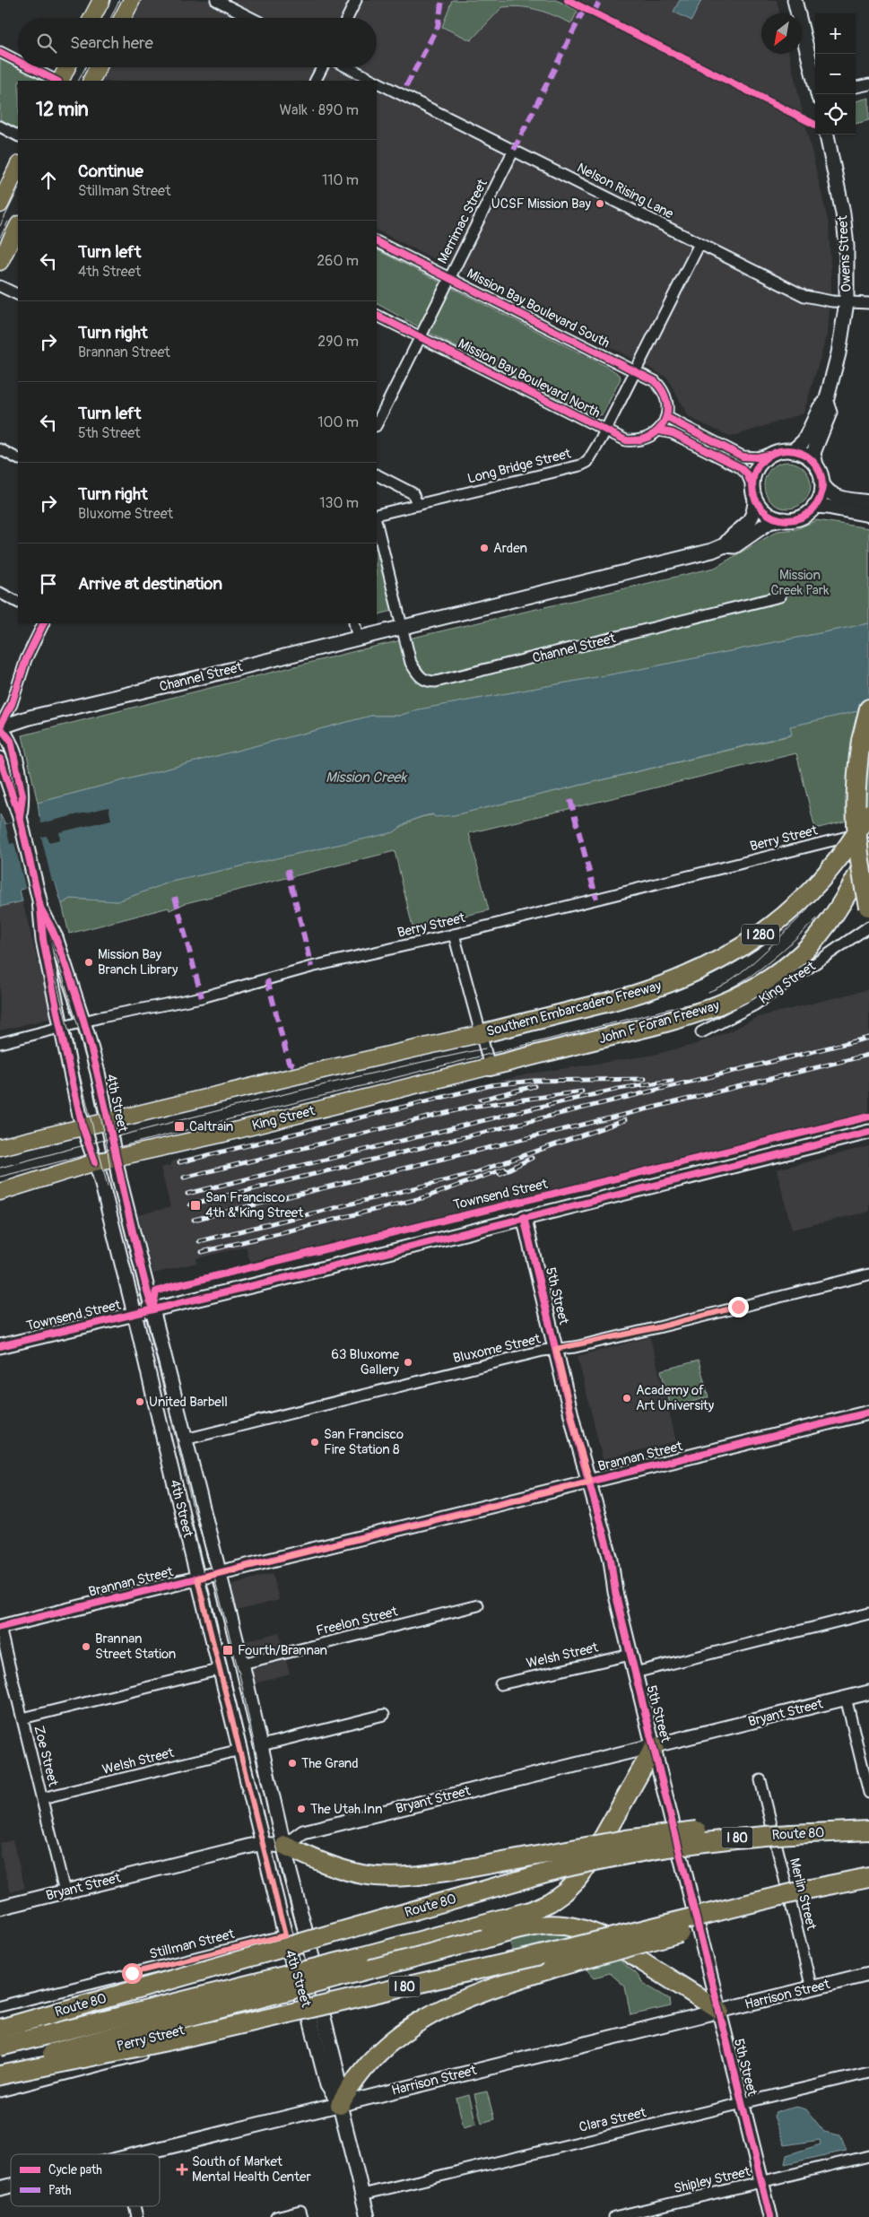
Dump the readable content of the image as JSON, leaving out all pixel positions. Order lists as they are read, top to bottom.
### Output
{
  "streets": {
    "highway": [
      "I 280",
      "Southern Embarcadero Freeway",
      "John F Foran Freeway",
      "Route 80",
      "I 80"
    ],
    "main road": [
      "Owens Street",
      "Channel Street",
      "King Street",
      "4th Street",
      "Townsend Street",
      "5th Street",
      "Brannan Street",
      "Bryant Street",
      "Harrison Street"
    ],
    "street": [
      "Nelson Rising Lane",
      "Merrimac Street",
      "Mission Bay Boulevard South",
      "Mission Bay Boulevard North",
      "Long Bridge Street",
      "Berry Street",
      "Bluxome Street",
      "Freelon Street",
      "Welsh Street",
      "Zoe Street",
      "Merlin Street",
      "Stillman Street",
      "Perry Street",
      "Clara Street",
      "Shipley Street"
    ]
  },
  "crossings": [
    ["Nelson Rising Lane", "Merrimac Street"],
    ["Nelson Rising Lane", "Owens Street"],
    ["Nelson Rising Lane", "Long Bridge Street"],
    ["Merrimac Street", "Mission Bay Boulevard South"],
    ["Merrimac Street", "Mission Bay Boulevard North"],
    ["Owens Street", "Channel Street"],
    ["Mission Bay Boulevard South", "Long Bridge Street"],
    ["Mission Bay Boulevard North", "Long Bridge Street"],
    ["Channel Street", "4th Street"],
    ["Berry Street", "4th Street"],
    ["King Street", "John F Foran Freeway"],
    ["King Street", "4th Street"],
    ["4th Street", "Townsend Street"],
    ["4th Street", "Bluxome Street"],
    ["4th Street", "Brannan Street"],
    ["4th Street", "Freelon Street"],
    ["4th Street", "Welsh Street"],
    ["4th Street", "Bryant Street"],
    ["4th Street", "Stillman Street"],
    ["4th Street", "Harrison Street"],
    ["4th Street", "Perry Street"],
    ["4th Street", "Clara Street"],
    ["Townsend Street", "5th Street"],
    ["5th Street", "Bluxome Street"],
    ["5th Street", "Brannan Street"],
    ["5th Street", "Welsh Street"],
    ["5th Street", "Bryant Street"],
    ["5th Street", "Harrison Street"],
    ["5th Street", "Clara Street"],
    ["5th Street", "Shipley Street"],
    ["Brannan Street", "Zoe Street"],
    ["Welsh Street", "Zoe Street"],
    ["Bryant Street", "Zoe Street"],
    ["Merlin Street", "Harrison Street"]
  ],
  "water": ["Mission Creek"],
  "parks": ["Mission Creek Park"],
  "places": {
    "other": [
      "UCSF Mission Bay",
      "Arden",
      "Mission Bay Branch Library",
      "63 Bluxome Gallery",
      "Academy of Art University",
      "United Barbell",
      "San Francisco Fire Station 8",
      "Brannan Street Station",
      "The Grand",
      "The Utah Inn"
    ],
    "transit": ["Caltrain", "San Francisco 4th & King Street", "Fourth/Brannan"],
    "health": ["South of Market Mental Health Center"]
  },
  "legend": ["Cycle path", "Path"],
  "north": "bottom left",
  "page": {
    "map_buttons": ["+", "−"],
    "search": "Search here",
    "heading": ["12 min", "Walk · 890 m"],
    "list": [
      ["Continue", "Stillman Street", "110 m"],
      ["Turn left", "4th Street", "260 m"],
      ["Turn right", "Brannan Street", "290 m"],
      ["Turn left", "5th Street", "100 m"],
      ["Turn right", "Bluxome Street", "130 m"],
      "Arrive at destination"
    ]
  }
}
